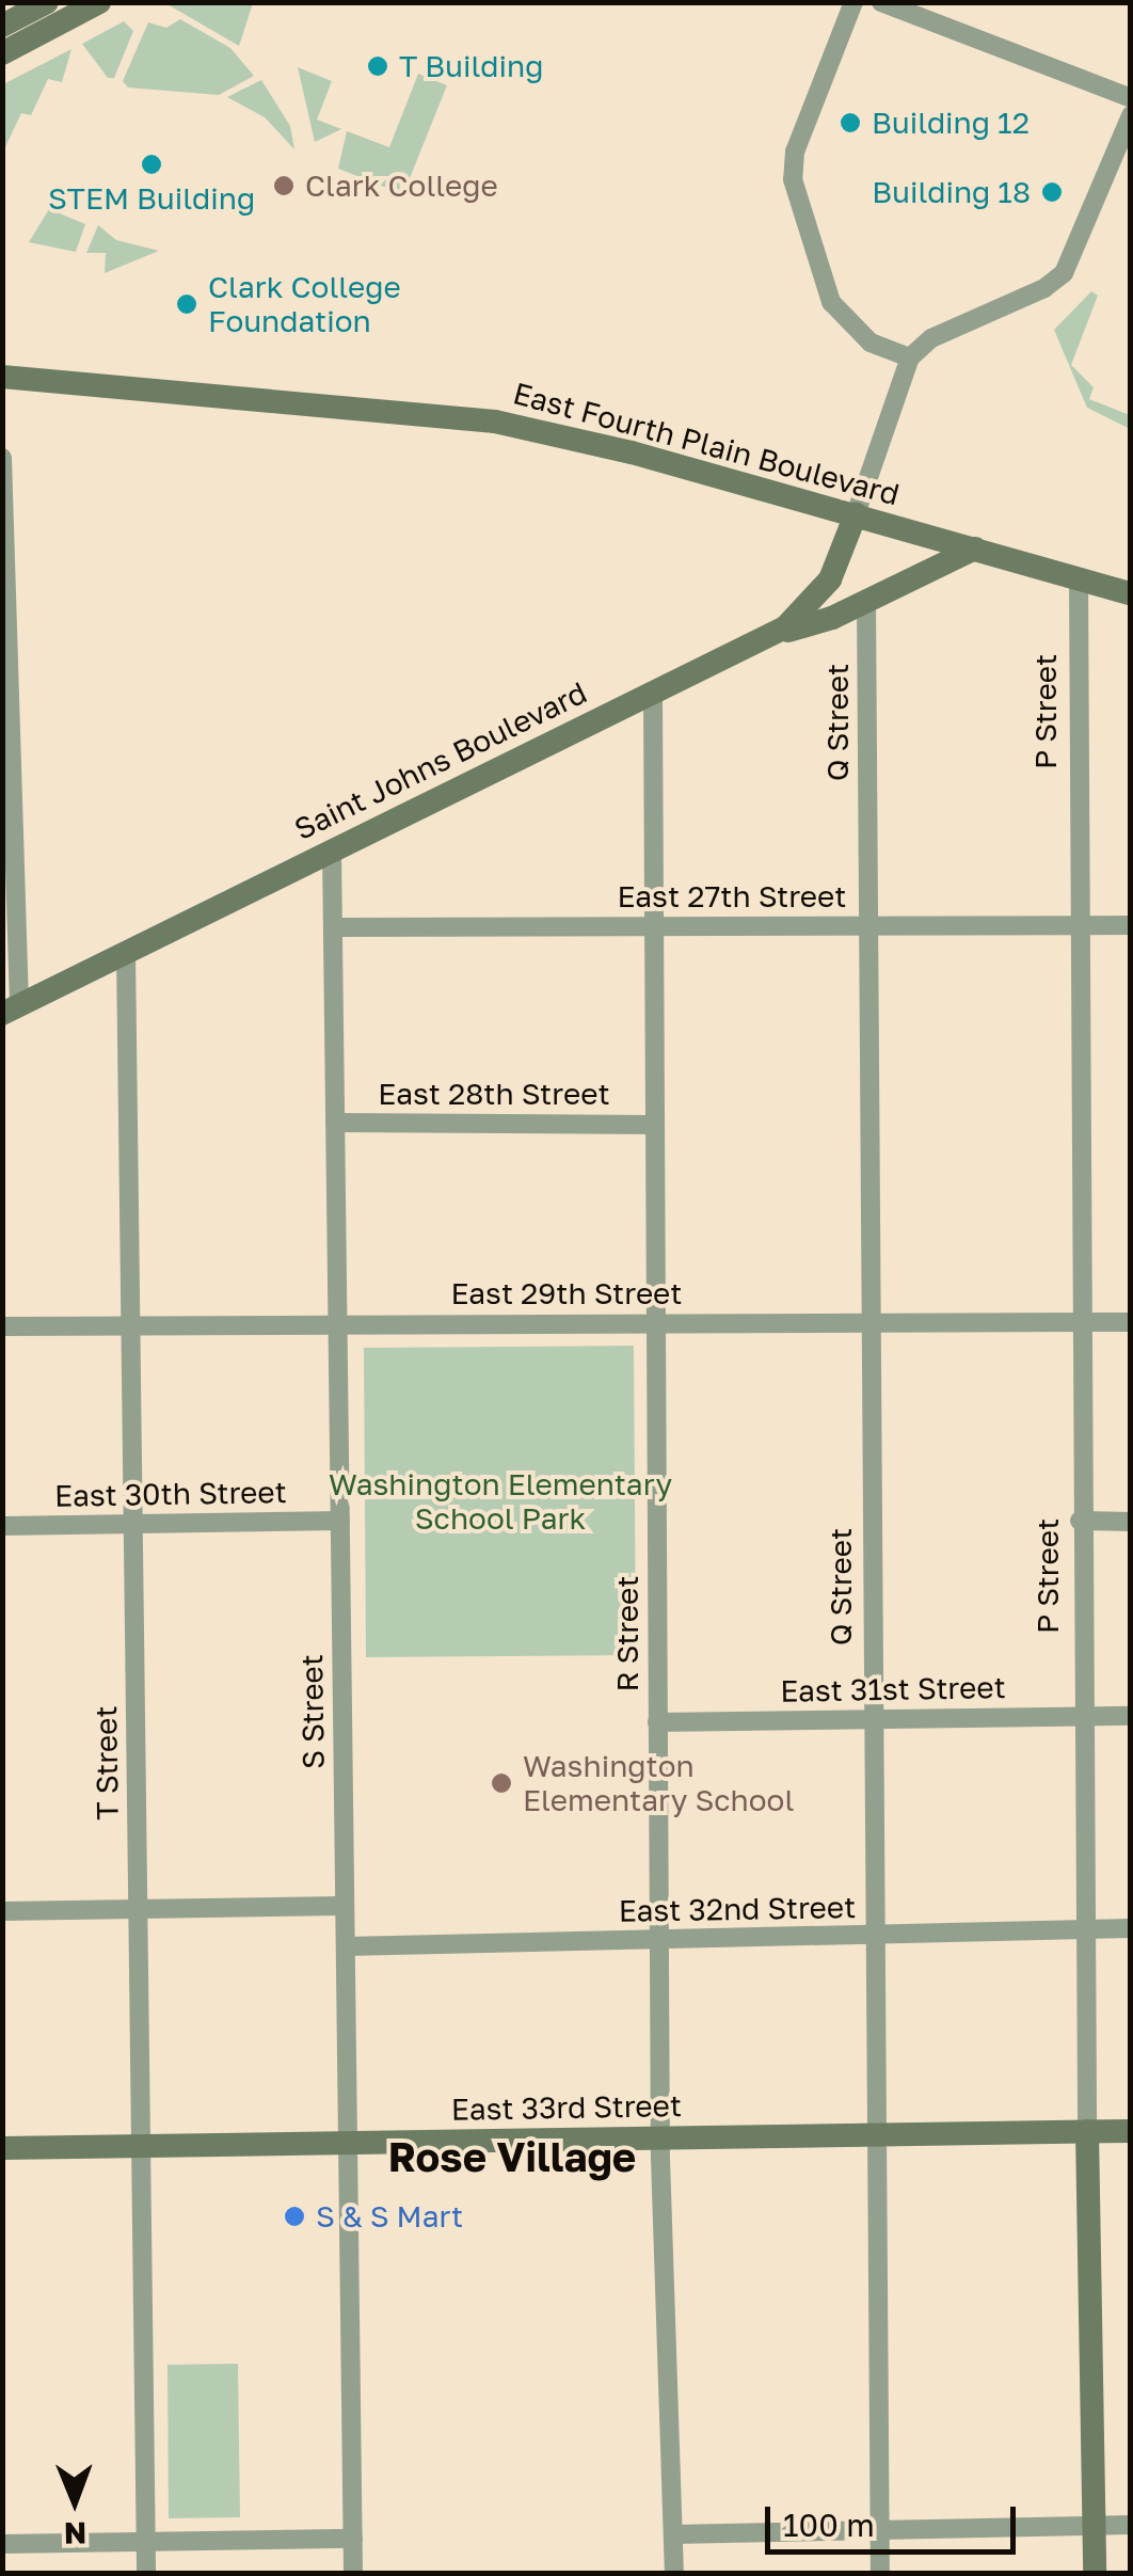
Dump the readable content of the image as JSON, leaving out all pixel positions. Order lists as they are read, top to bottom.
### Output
{
  "streets": {
    "street": [
      "East Fourth Plain Boulevard",
      "P Street",
      "Q Street",
      "Saint Johns Boulevard",
      "East 27th Street",
      "East 28th Street",
      "East 29th Street",
      "East 30th Street",
      "R Street",
      "East 31st Street",
      "S Street",
      "T Street",
      "East 32nd Street",
      "East 33rd Street"
    ]
  },
  "crossings": [
    ["East Fourth Plain Boulevard", "P Street"],
    ["East Fourth Plain Boulevard", "Saint Johns Boulevard"],
    ["P Street", "East 27th Street"],
    ["P Street", "East 29th Street"],
    ["P Street", "East 31st Street"],
    ["P Street", "East 32nd Street"],
    ["P Street", "East 33rd Street"],
    ["Q Street", "East 27th Street"],
    ["Q Street", "East 29th Street"],
    ["Q Street", "East 31st Street"],
    ["Q Street", "East 32nd Street"],
    ["Q Street", "East 33rd Street"],
    ["Saint Johns Boulevard", "R Street"],
    ["Saint Johns Boulevard", "S Street"],
    ["Saint Johns Boulevard", "T Street"],
    ["East 27th Street", "R Street"],
    ["East 27th Street", "S Street"],
    ["East 28th Street", "R Street"],
    ["East 28th Street", "S Street"],
    ["East 29th Street", "R Street"],
    ["East 29th Street", "S Street"],
    ["East 29th Street", "T Street"],
    ["East 30th Street", "S Street"],
    ["East 30th Street", "T Street"],
    ["R Street", "East 31st Street"],
    ["R Street", "East 32nd Street"],
    ["R Street", "East 33rd Street"],
    ["S Street", "East 32nd Street"],
    ["S Street", "East 33rd Street"],
    ["T Street", "East 33rd Street"]
  ],
  "districts": ["Rose Village"],
  "parks": ["Washington Elementary School Park"],
  "places": [
    "T Building",
    "Building 12",
    "STEM Building",
    "Clark College",
    "Building 18",
    "Clark College Foundation",
    "Washington Elementary School",
    "S & S Mart"
  ],
  "scale_bar": "100 m",
  "north": "bottom"
}
